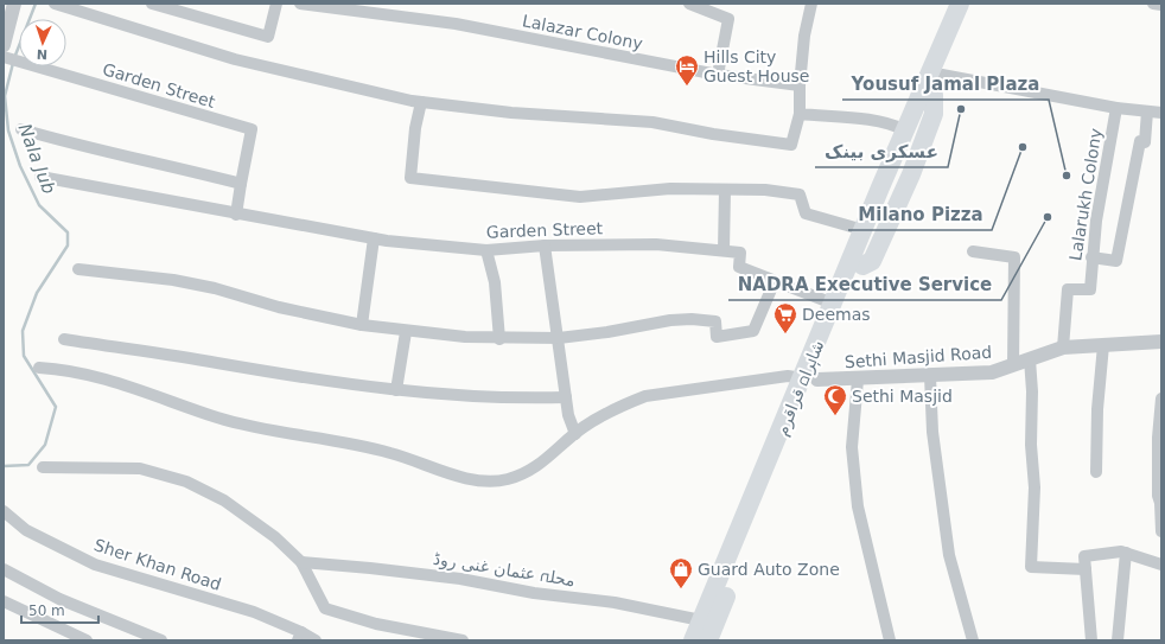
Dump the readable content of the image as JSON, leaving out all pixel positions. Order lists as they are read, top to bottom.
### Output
{
  "streets": {
    "highway": ["شاہراہ قراقرم"],
    "street": [
      "Lalazar Colony",
      "Garden Street",
      "Lalarukh Colony",
      "Sethi Masjid Road",
      "Sher Khan Road",
      "محلہ عثمان غنی روڈ"
    ]
  },
  "crossings": [
    ["Garden Street", "شاہراہ قراقرم"],
    ["Lalarukh Colony", "Sethi Masjid Road"],
    ["Lalarukh Colony", "شاہراہ قراقرم"],
    ["Sethi Masjid Road", "شاہراہ قراقرم"],
    ["شاہراہ قراقرم", "محلہ عثمان غنی روڈ"]
  ],
  "water": ["Nala Jub"],
  "places": {
    "hotel": ["Hills City Guest House"],
    "other": [
      "عسکری بینک",
      "Milano Pizza",
      "Yousuf Jamal Plaza",
      "NADRA Executive Service"
    ],
    "supermarket": ["Deemas"],
    "mosque": ["Sethi Masjid"],
    "shop": ["Guard Auto Zone"]
  },
  "scale_bar": "50 m",
  "north": "bottom"
}
